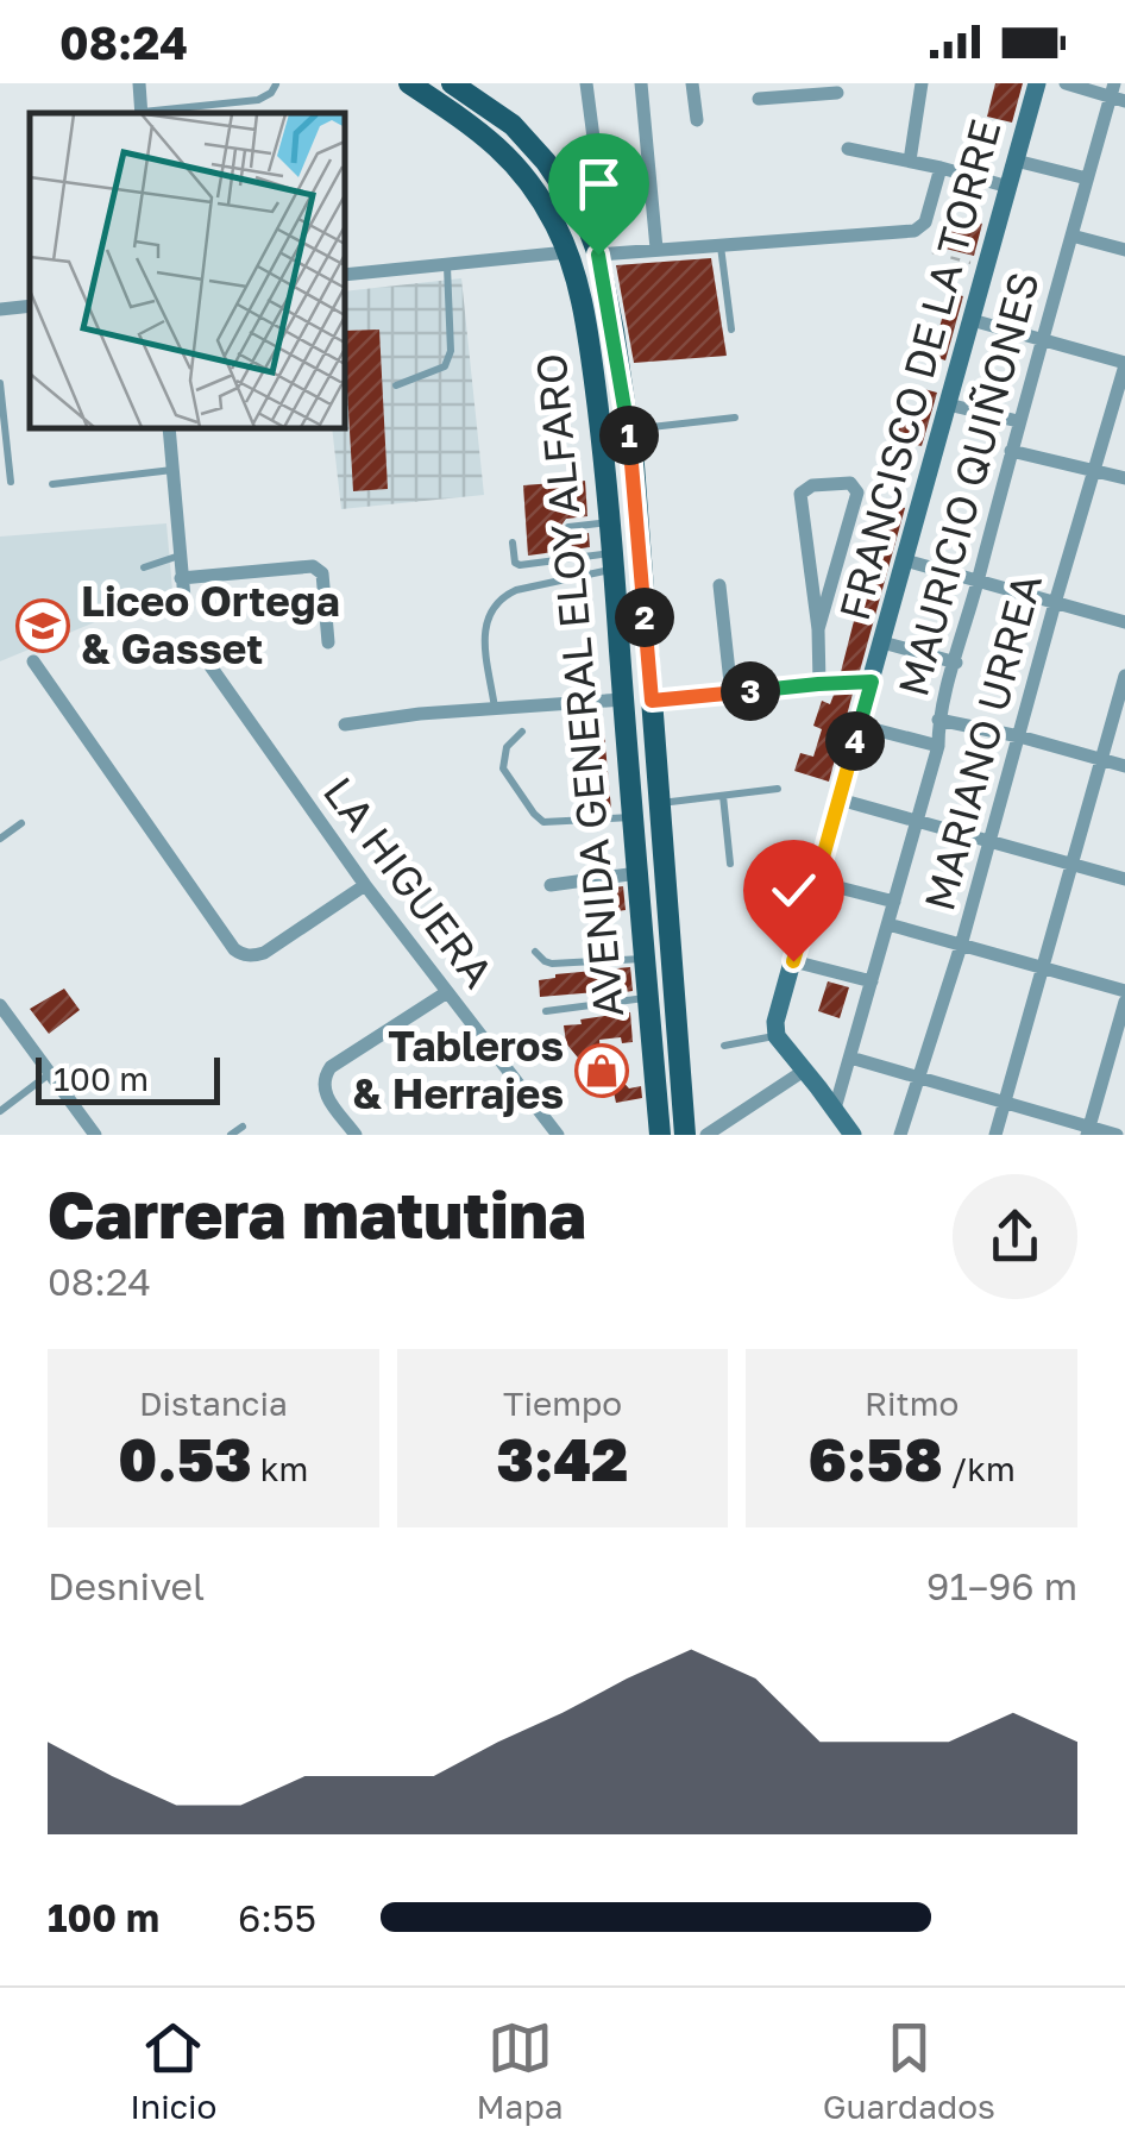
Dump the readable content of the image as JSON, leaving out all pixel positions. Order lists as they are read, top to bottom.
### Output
{
  "streets": {
    "main road": ["AVENIDA GENERAL ELOY ALFARO"],
    "street": [
      "FRANCISCO DE LA TORRE",
      "MAURICIO QUIÑONES",
      "MARIANO URREA",
      "LA HIGUERA"
    ]
  },
  "places": {
    "school or university": ["Liceo Ortega & Gasset"],
    "shop": ["Tableros & Herrajes"]
  },
  "scale_bar": "100 m",
  "page": {
    "status": "08:24",
    "pins": [
      "1",
      "2",
      "3",
      "4"
    ],
    "scale": "100 m",
    "heading": ["Carrera matutina", "08:24"],
    "stats": [
      ["Distancia", "0.53 km"],
      ["Tiempo", "3:42"],
      ["Ritmo", "6:58 /km"]
    ],
    "chart": ["Desnivel", "91–96 m"],
    "list": [
      {
        "name": "100 m",
        "note": "6:55"
      }
    ],
    "tabs": ["Inicio", "Mapa", "Guardados"]
  }
}
